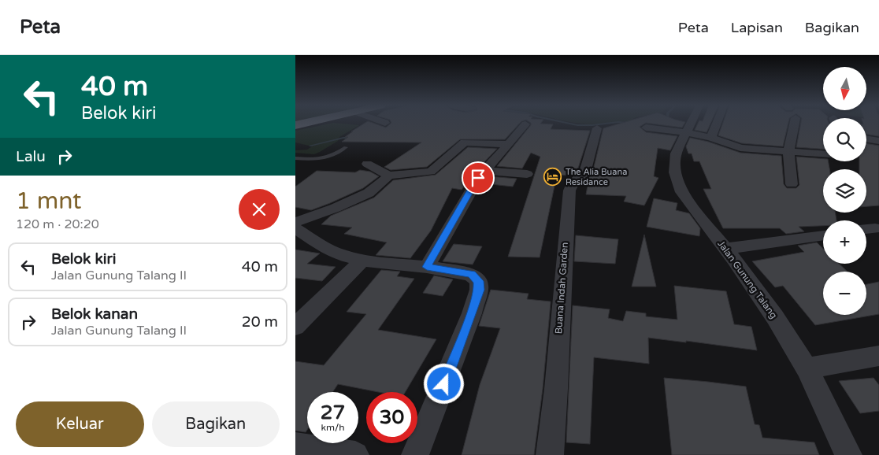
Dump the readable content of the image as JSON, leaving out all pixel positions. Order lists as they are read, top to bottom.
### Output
{
  "streets": {
    "street": ["Jalan Gunung Talang", "Buana Indah Garden"]
  },
  "places": {
    "hotel": ["The Alia Buana Residance"]
  },
  "north": "bottom",
  "page": {
    "header": "Peta",
    "nav": ["Peta", "Lapisan", "Bagikan"],
    "turn": ["40 m", "Belok kiri"],
    "map_buttons": ["+", "−"],
    "then": "Lalu",
    "heading": ["1 mnt", "120 m · 20:20"],
    "list": [
      {
        "name": "Belok kiri",
        "note": "Jalan Gunung Talang II",
        "value": "40 m"
      },
      {
        "name": "Belok kanan",
        "note": "Jalan Gunung Talang II",
        "value": "20 m"
      }
    ],
    "speed": "27 km/h",
    "limit": "30",
    "buttons": ["Keluar", "Bagikan"]
  }
}
